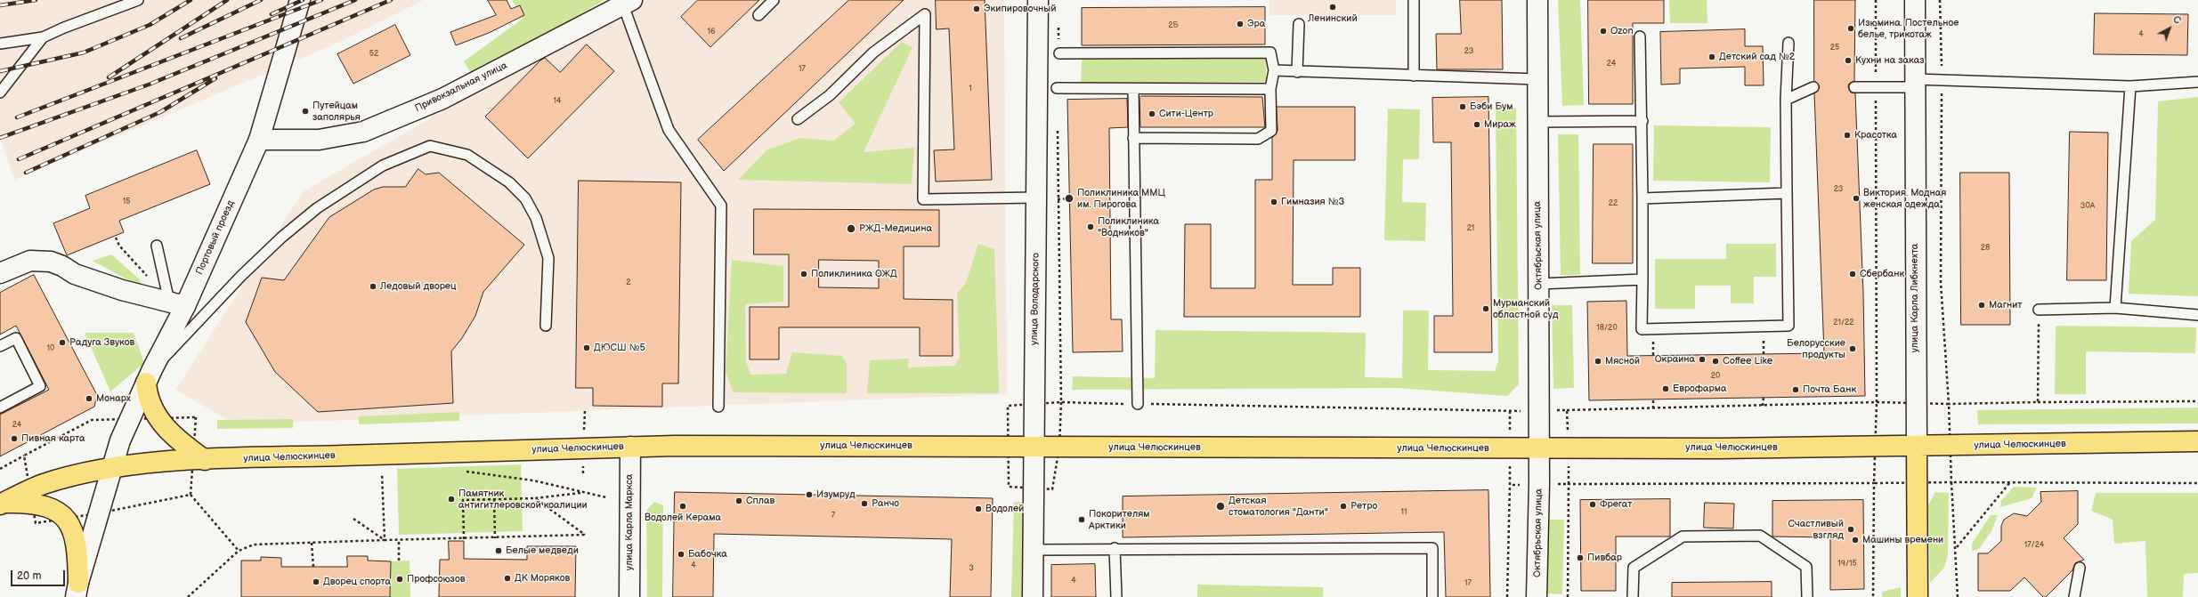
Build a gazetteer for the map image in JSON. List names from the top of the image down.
{
  "streets": {
    "main road": ["улица Карла Либкнехта", "улица Челюскинцев"],
    "street": [
      "Привокзальная улица",
      "Портовый проезд",
      "Октябрьская улица",
      "улица Володарского",
      "улица Карла Маркса"
    ]
  },
  "crossings": [
    ["Привокзальная улица", "Портовый проезд"],
    ["Портовый проезд", "улица Челюскинцев"],
    ["Октябрьская улица", "улица Челюскинцев"],
    ["улица Карла Либкнехта", "улица Челюскинцев"],
    ["улица Володарского", "улица Челюскинцев"],
    ["улица Челюскинцев", "улица Карла Маркса"]
  ],
  "places": [
    "Ленинский",
    "Экипировочный",
    "Эра",
    "Изюмина. Постельное белье, трикотаж",
    "Ozon",
    "Детский сад №2",
    "Кухни на заказ",
    "Бэби Бум",
    "Путейцам заполярья",
    "Сити-Центр",
    "Мираж",
    "Красотка",
    "Поликлиника ММЦ им. Пирогова",
    "Виктория. Модная женская одежда",
    "Гимназия №3",
    "Поликлиника \"Водников\"",
    "РЖД-Медицина",
    "Поликлиника ОЖД",
    "Сбербанк",
    "Ледовый дворец",
    "Магнит",
    "Мурманский областной суд",
    "Радуга Звуков",
    "ДЮСШ №5",
    "Белорусские продукты",
    "Окраина",
    "Мясной",
    "Coffee Like",
    "Еврофарма",
    "Почта Банк",
    "Монарх",
    "Пивная карта",
    "Изумруд",
    "Памятник антигитлеровской коалиции",
    "Сплав",
    "Ранчо",
    "Фрегат",
    "Водолей Керама",
    "Детская стоматология \"Данти\"",
    "Ретро",
    "Водолей",
    "Покорителям Арктики",
    "Счастливый взгляд",
    "Машины времени",
    "Белые медведи",
    "Бабочка",
    "Пивбар",
    "ДК Моряков",
    "Профсоюзов",
    "Дворец спорта"
  ],
  "house_numbers": [
    "2Б",
    "16",
    "4",
    "25",
    "23",
    "52",
    "24",
    "17",
    "1",
    "14",
    "23",
    "15",
    "22",
    "30А",
    "21",
    "28",
    "2",
    "21/22",
    "18/20",
    "10",
    "20",
    "24",
    "11",
    "7",
    "17/24",
    "19/15",
    "4",
    "3",
    "4",
    "17"
  ],
  "scale_bar": "20 m",
  "north": "top right"
}
